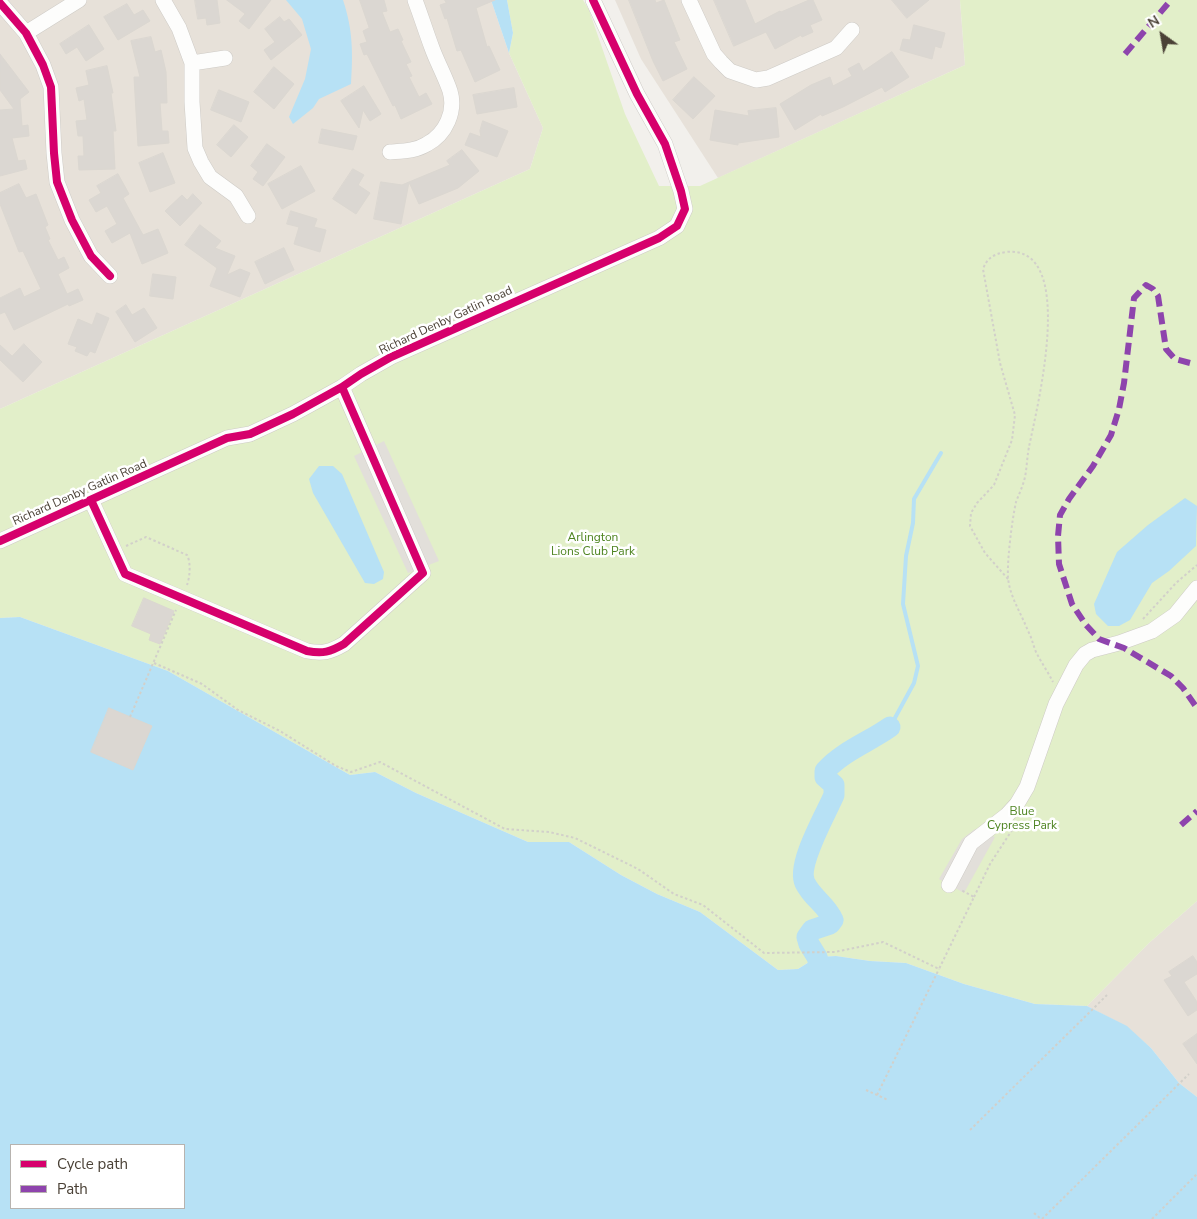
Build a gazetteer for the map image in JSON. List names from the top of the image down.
{
  "streets": {
    "street": ["Richard Denby Gatlin Road"]
  },
  "parks": ["Arlington Lions Club Park", "Blue Cypress Park"],
  "legend": ["Cycle path", "Path"],
  "north": "top left"
}
